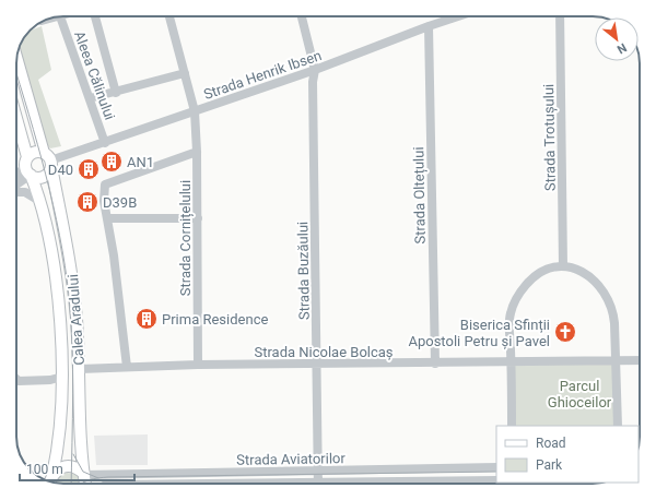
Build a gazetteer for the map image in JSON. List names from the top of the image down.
{
  "streets": {
    "main road": ["Calea Aradului"],
    "street": [
      "Strada Henrik Ibsen",
      "Aleea Călinului",
      "Strada Trotușului",
      "Strada Oltețului",
      "Strada Cornițelului",
      "Strada Buzăului",
      "Strada Nicolae Bolcaș",
      "Strada Aviatorilor"
    ]
  },
  "crossings": [
    ["Strada Henrik Ibsen", "Aleea Călinului"],
    ["Strada Henrik Ibsen", "Strada Oltețului"],
    ["Strada Henrik Ibsen", "Strada Cornițelului"],
    ["Strada Henrik Ibsen", "Strada Buzăului"],
    ["Strada Henrik Ibsen", "Calea Aradului"],
    ["Strada Trotușului", "Strada Nicolae Bolcaș"],
    ["Strada Oltețului", "Strada Nicolae Bolcaș"],
    ["Strada Cornițelului", "Strada Nicolae Bolcaș"],
    ["Strada Buzăului", "Strada Nicolae Bolcaș"],
    ["Strada Buzăului", "Strada Aviatorilor"],
    ["Calea Aradului", "Strada Nicolae Bolcaș"],
    ["Calea Aradului", "Strada Aviatorilor"]
  ],
  "parks": ["Parcul Ghioceilor"],
  "places": {
    "building": [
      "AN1",
      "D40",
      "D39B",
      "Prima Residence"
    ],
    "church": ["Biserica Sfinții Apostoli Petru și Pavel"]
  },
  "legend": ["Road", "Park"],
  "scale_bar": "100 m",
  "north": "bottom right"
}
